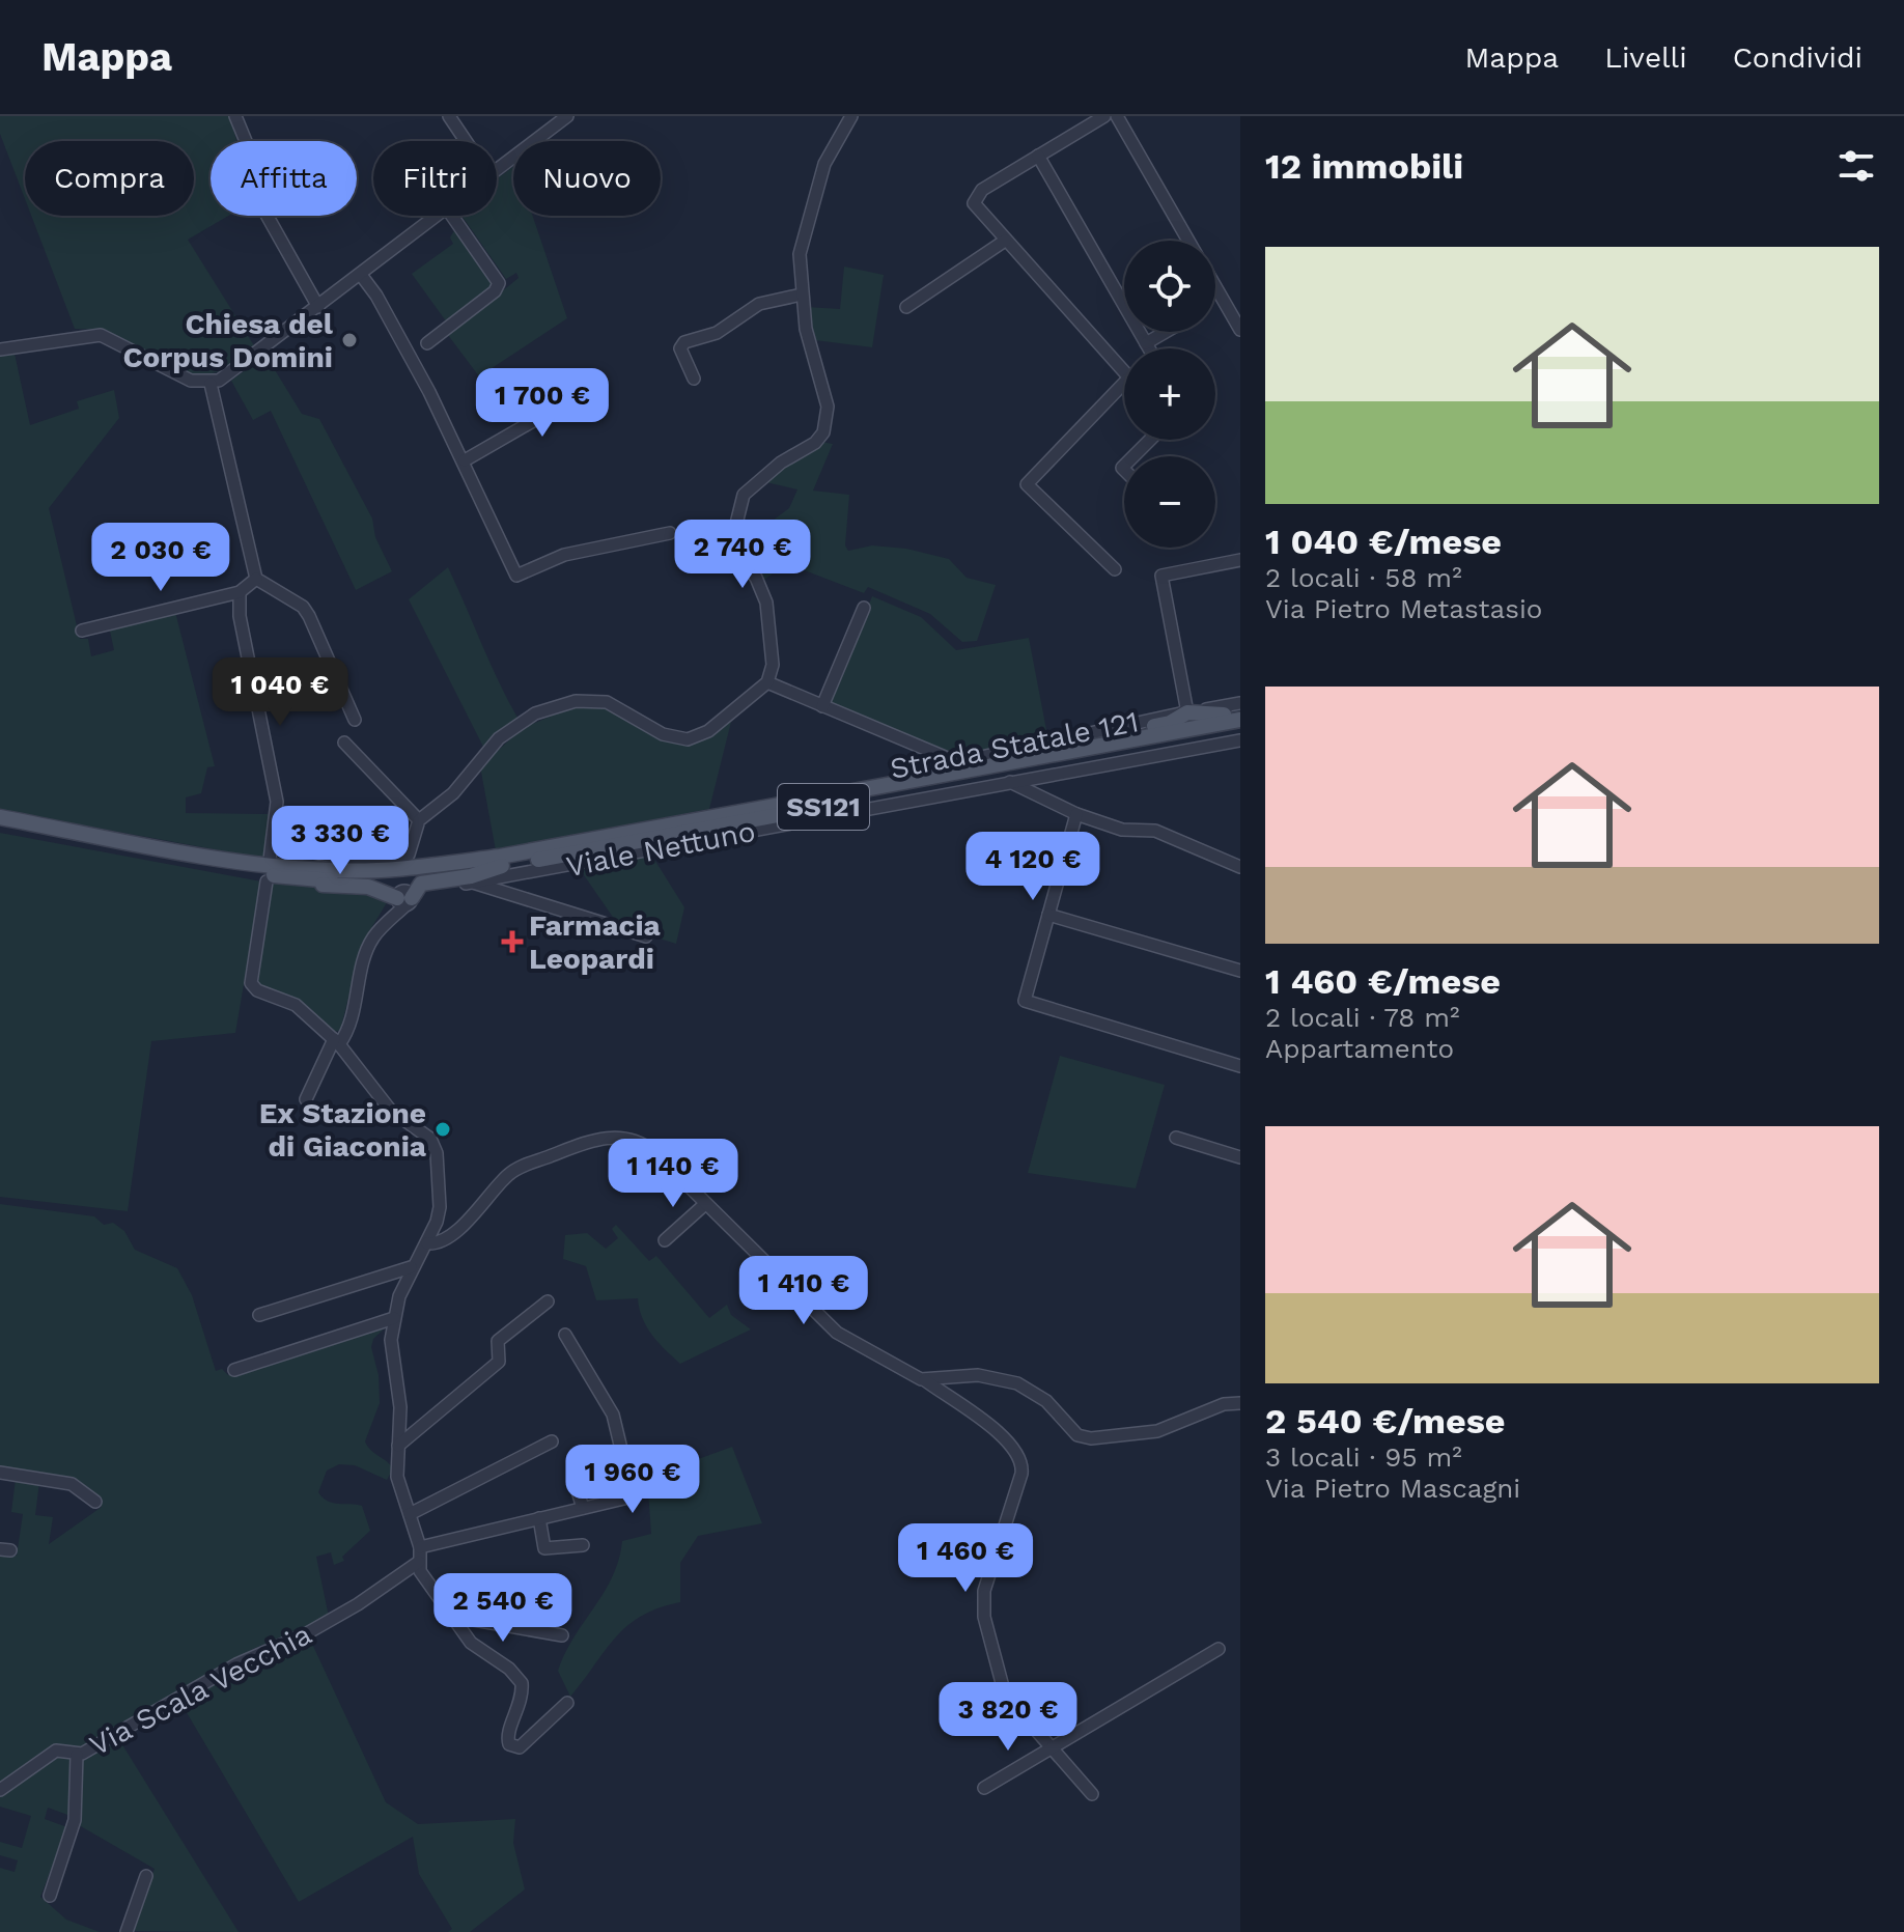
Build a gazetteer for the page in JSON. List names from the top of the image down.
{
  "streets": {
    "main road": ["Strada Statale 121", "SS121"],
    "street": ["Viale Nettuno", "Via Scala Vecchia"]
  },
  "crossings": [
    ["Strada Statale 121", "SS121"],
    ["Strada Statale 121", "Viale Nettuno"],
    ["SS121", "Viale Nettuno"]
  ],
  "places": {
    "other": ["Chiesa del Corpus Domini", "Ex Stazione di Giaconia"],
    "health": ["Farmacia Leopardi"]
  },
  "page": {
    "header": "Mappa",
    "nav": ["Mappa", "Livelli", "Condividi"],
    "heading": "12 immobili",
    "chip": [
      "Compra",
      "Affitta",
      "Filtri",
      "Nuovo"
    ],
    "list": [
      {
        "name": "1 040 €/mese",
        "note": "2 locali · 58 m² · Via Pietro Metastasio"
      },
      {
        "name": "1 460 €/mese",
        "note": "2 locali · 78 m² · Appartamento"
      },
      {
        "name": "2 540 €/mese",
        "note": "3 locali · 95 m² · Via Pietro Mascagni"
      }
    ],
    "map_buttons": ["+", "−"],
    "price": [
      "1 700 €",
      "2 740 €",
      "2 030 €",
      "1 040 €",
      "3 330 €",
      "4 120 €",
      "1 140 €",
      "1 410 €",
      "1 960 €",
      "1 460 €",
      "2 540 €",
      "3 820 €"
    ]
  }
}
